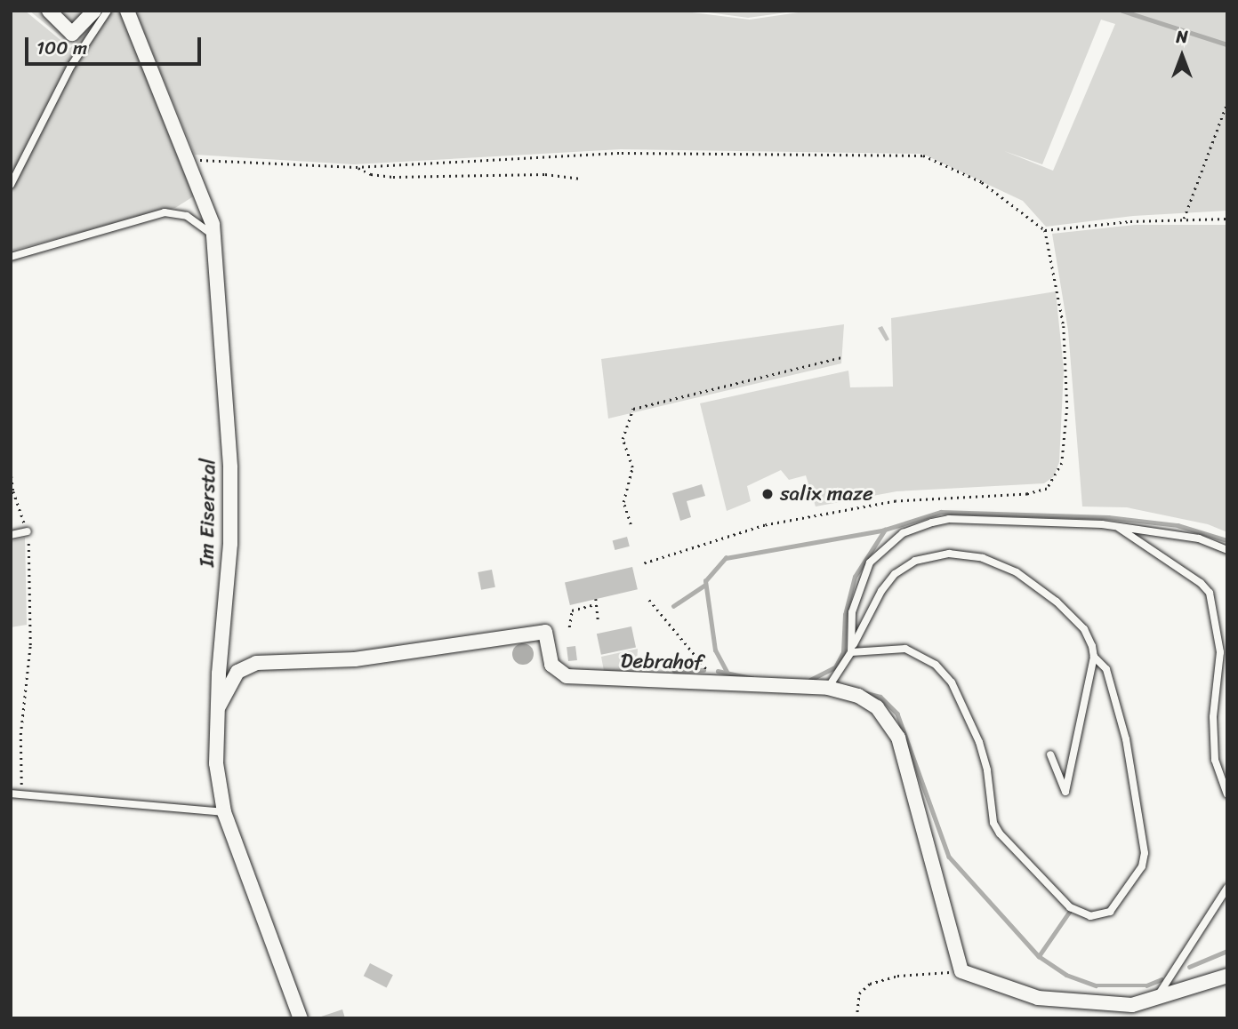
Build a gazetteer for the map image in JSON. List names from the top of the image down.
{
  "streets": {
    "street": ["Im Eiserstal", "Debrahof"]
  },
  "crossings": [
    ["Im Eiserstal", "Debrahof"]
  ],
  "places": ["salix maze"],
  "scale_bar": "100 m",
  "north": "top"
}
